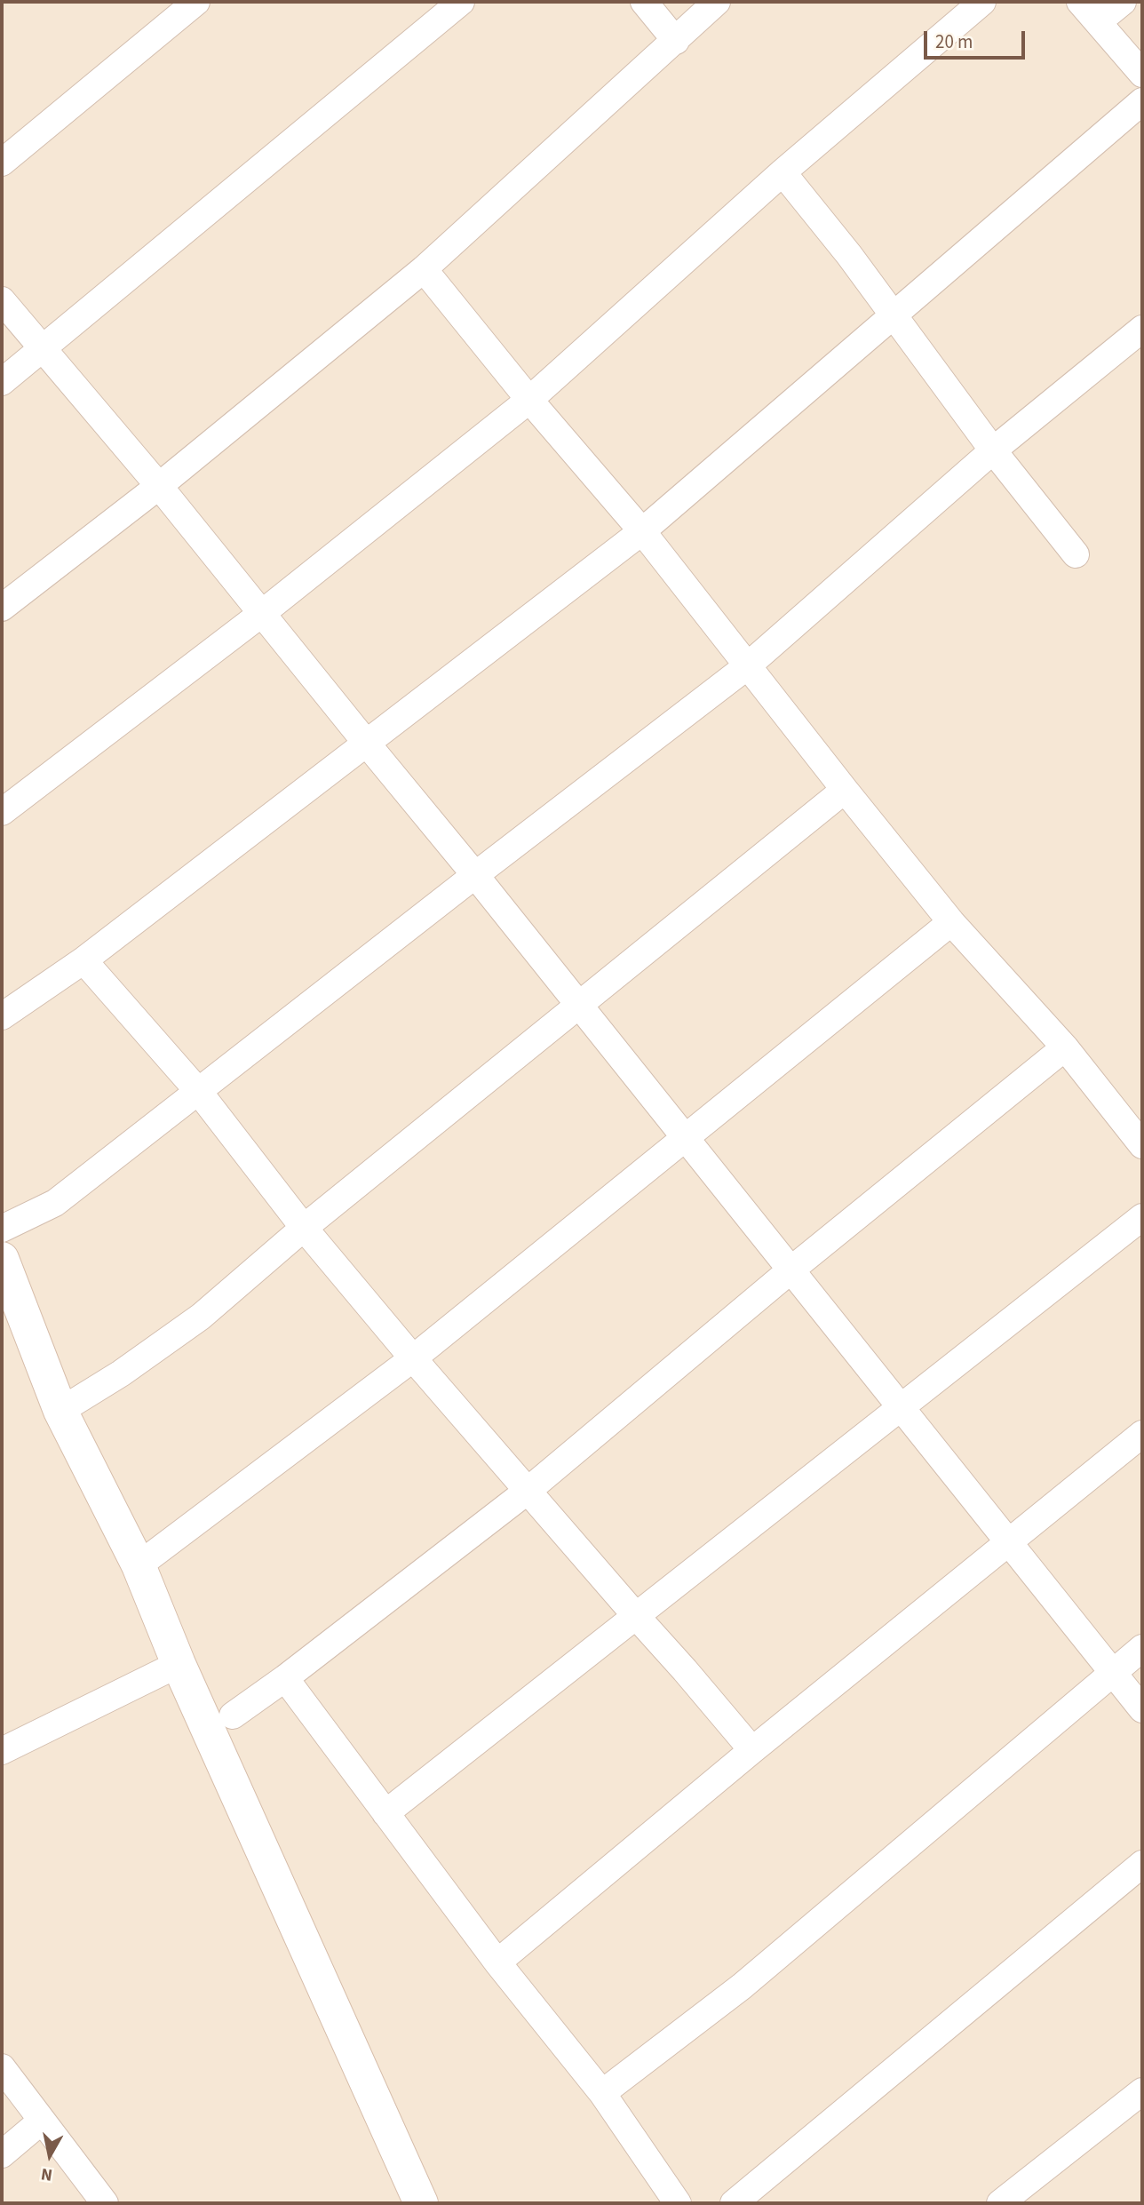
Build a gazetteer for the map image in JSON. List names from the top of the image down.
{
  "scale_bar": "20 m",
  "north": "bottom"
}
